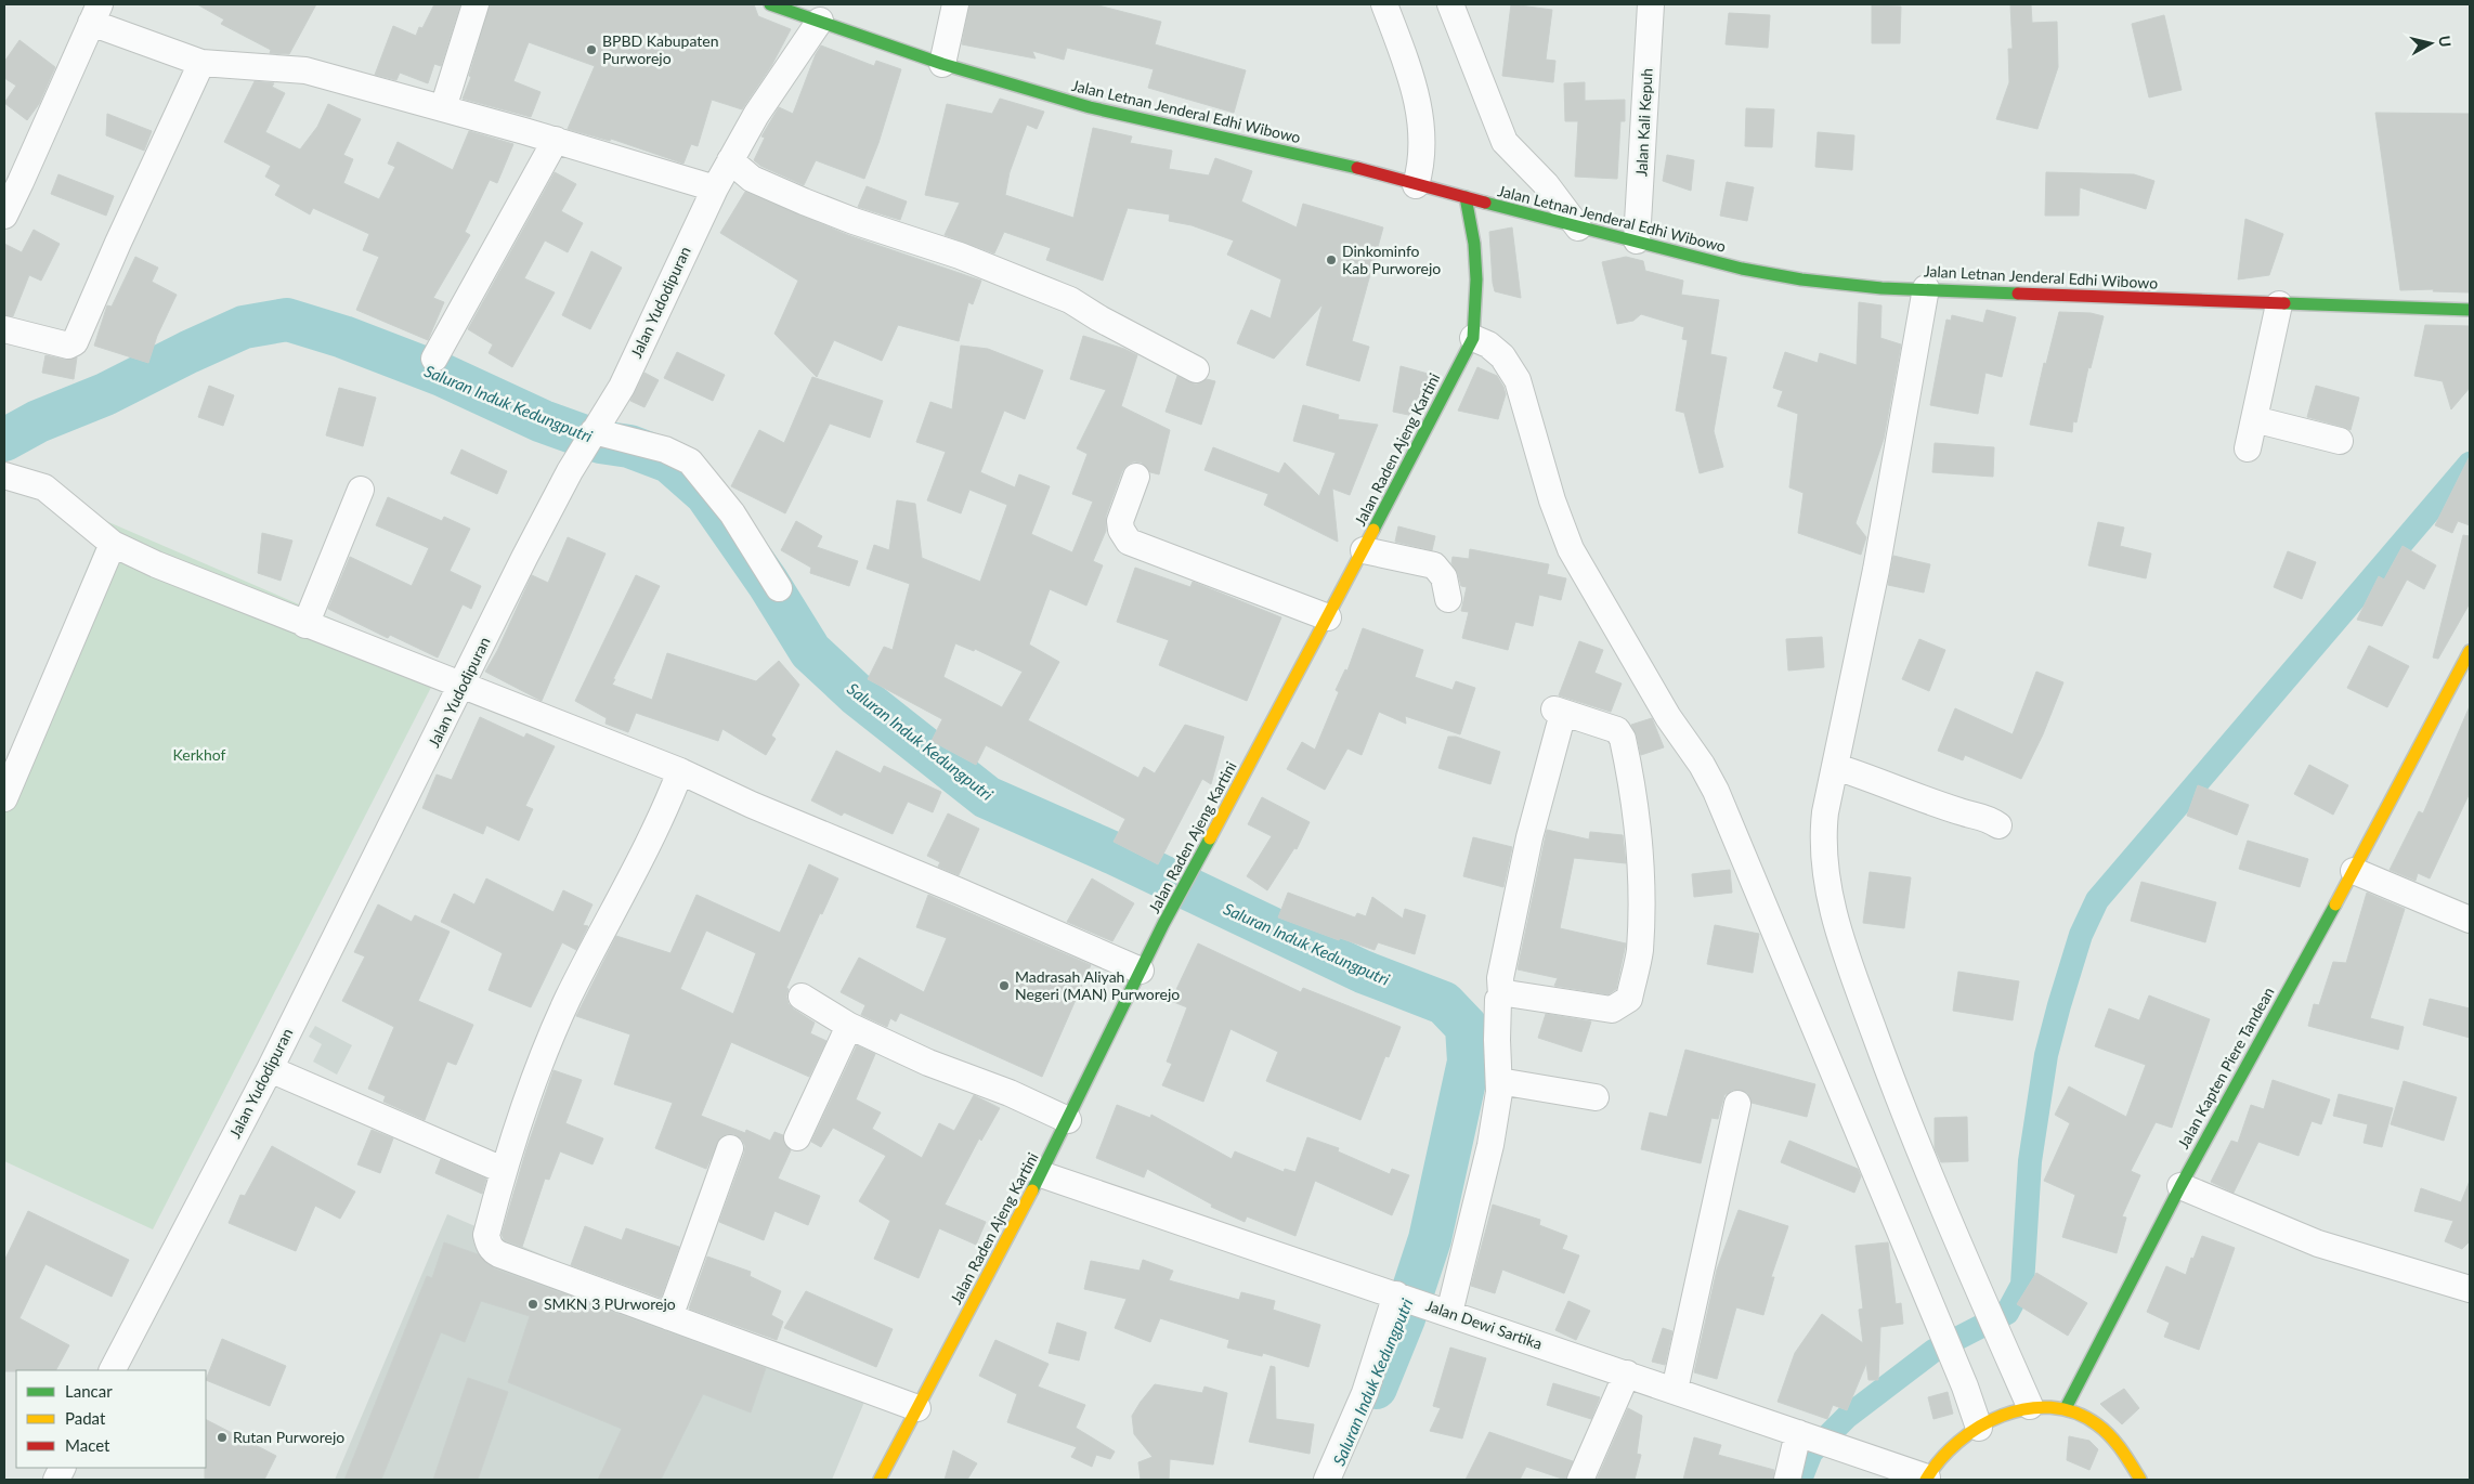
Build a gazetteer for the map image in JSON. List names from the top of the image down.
{
  "streets": {
    "street": [
      "Jalan Letnan Jenderal Edhi Wibowo",
      "Jalan Kali Kepuh",
      "Jalan Yudodipuran",
      "Jalan Raden Ajeng Kartini",
      "Jalan Kapten Piere Tandean",
      "Jalan Dewi Sartika"
    ]
  },
  "crossings": [
    ["Jalan Letnan Jenderal Edhi Wibowo", "Jalan Kali Kepuh"],
    ["Jalan Letnan Jenderal Edhi Wibowo", "Jalan Yudodipuran"],
    ["Jalan Letnan Jenderal Edhi Wibowo", "Jalan Raden Ajeng Kartini"],
    ["Jalan Raden Ajeng Kartini", "Jalan Dewi Sartika"]
  ],
  "water": ["Saluran Induk Kedungputri"],
  "parks": ["Kerkhof"],
  "places": [
    "BPBD Kabupaten Purworejo",
    "Dinkominfo Kab Purworejo",
    "Madrasah Aliyah Negeri (MAN) Purworejo",
    "SMKN 3 PUrworejo",
    "Rutan Purworejo"
  ],
  "legend": ["Lancar", "Padat", "Macet"],
  "north": "right"
}
